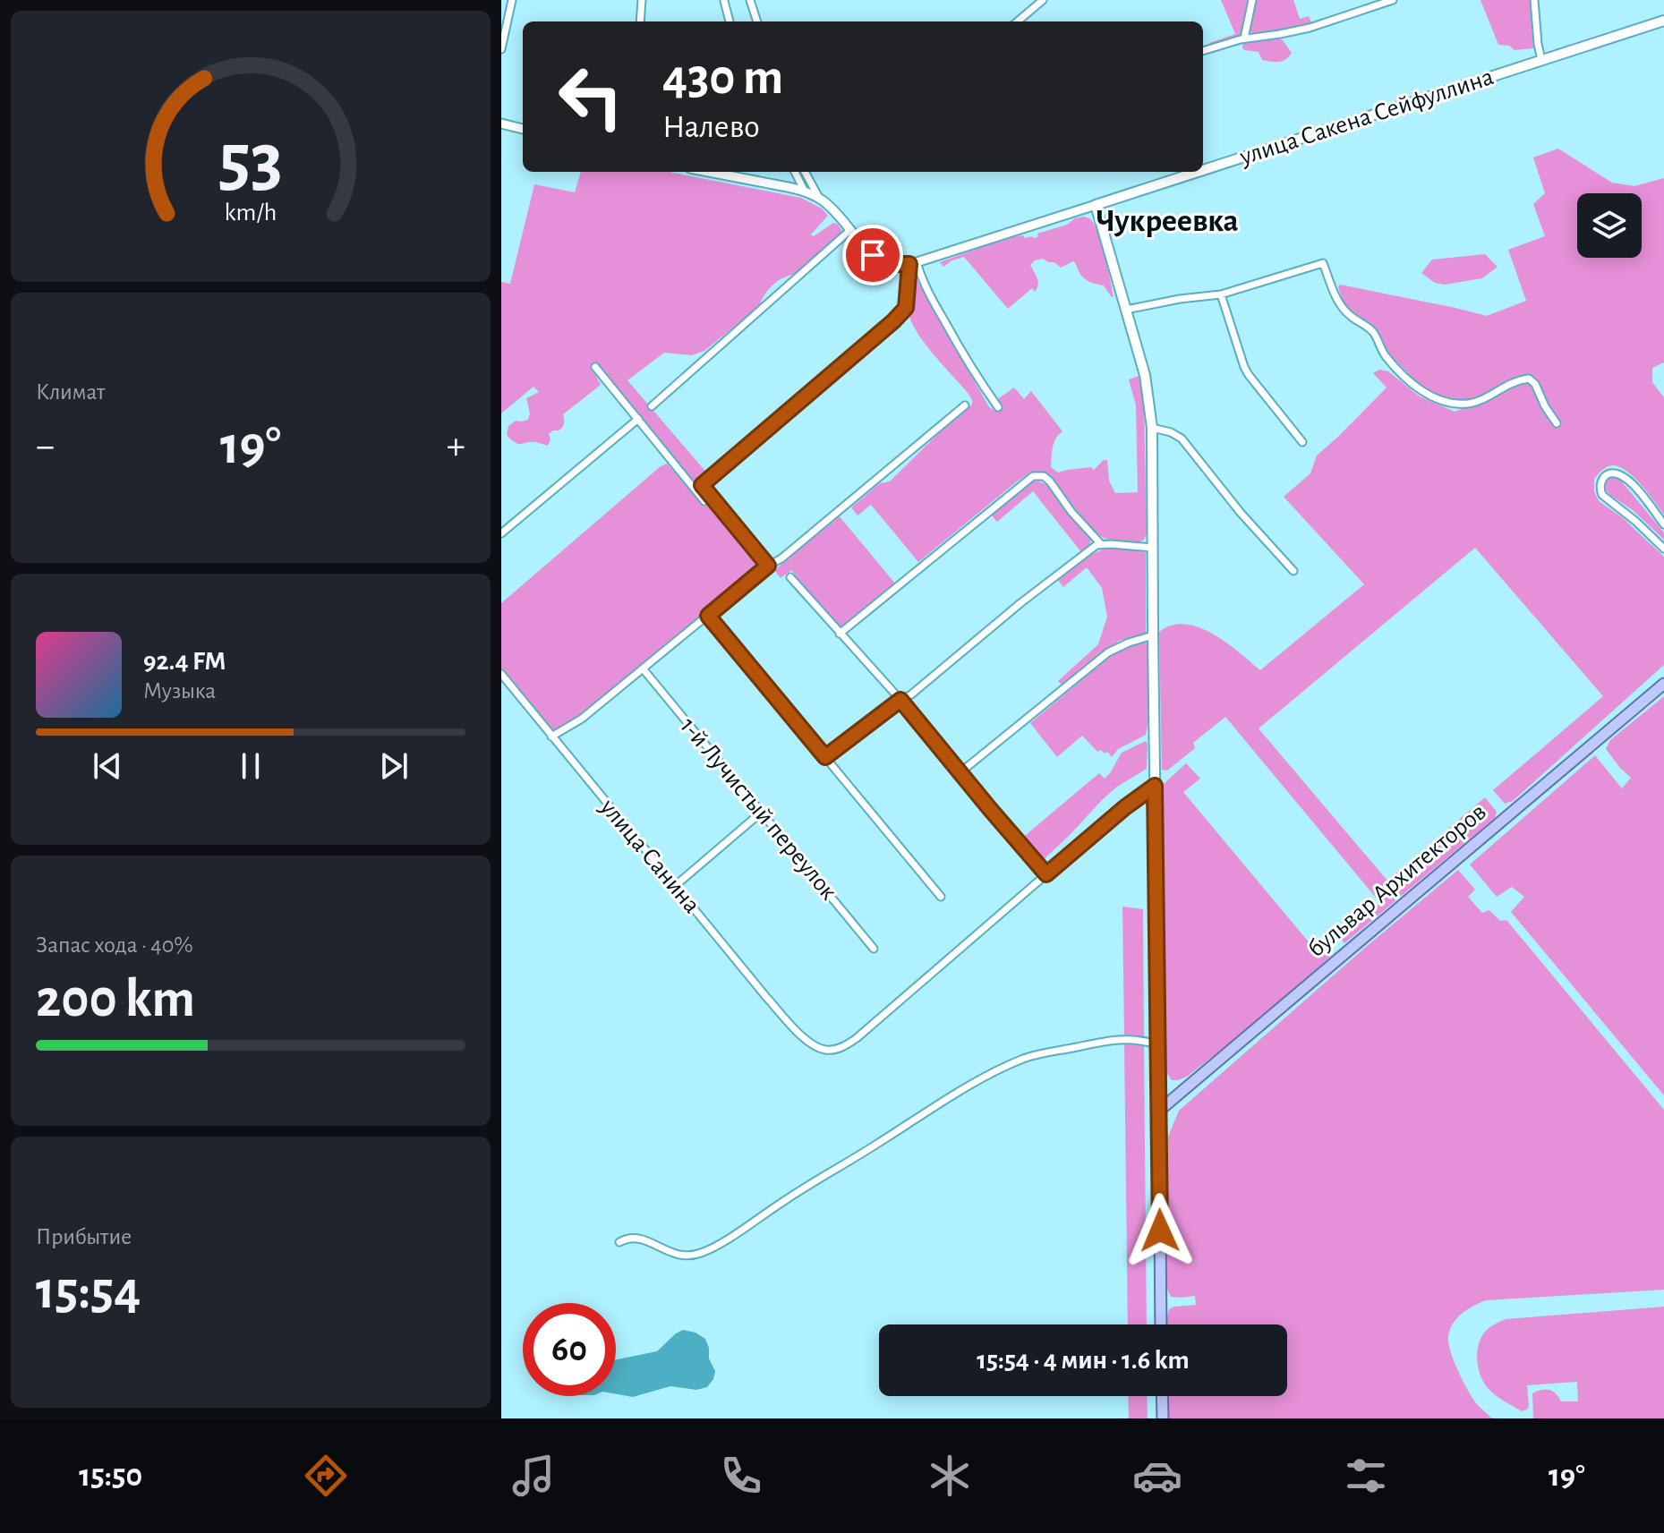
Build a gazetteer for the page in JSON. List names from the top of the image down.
{
  "streets": {
    "main road": ["улица Сакена Сейфуллина", "бульвар Архитекторов"],
    "street": ["1-й Лучистый переулок", "улица Санина"]
  },
  "districts": ["Чукреевка"],
  "page": {
    "turn": ["430 m", "Налево"],
    "tile": [
      "Климат",
      ["Запас хода · 40%", "200 km"],
      ["Прибытие", "15:54"]
    ],
    "heat": ["−", "19°", "+"],
    "song": ["92.4 FM", "Музыка"],
    "limit": "60",
    "trip": "15:54 · 4 мин · 1.6 km",
    "tabs": ["15:50", "19°"],
    "gauge": ["53", "km/h"]
  }
}
